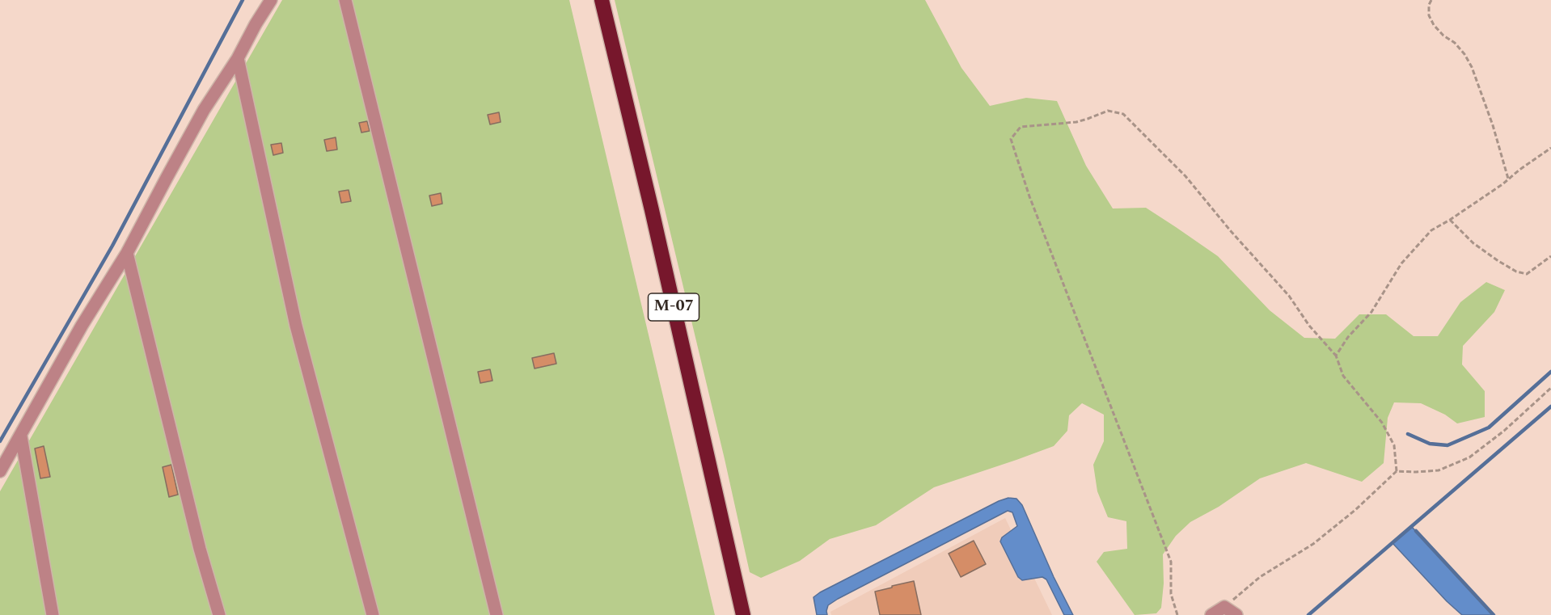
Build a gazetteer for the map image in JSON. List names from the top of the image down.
{
  "streets": {
    "highway": ["М-07"]
  }
}
